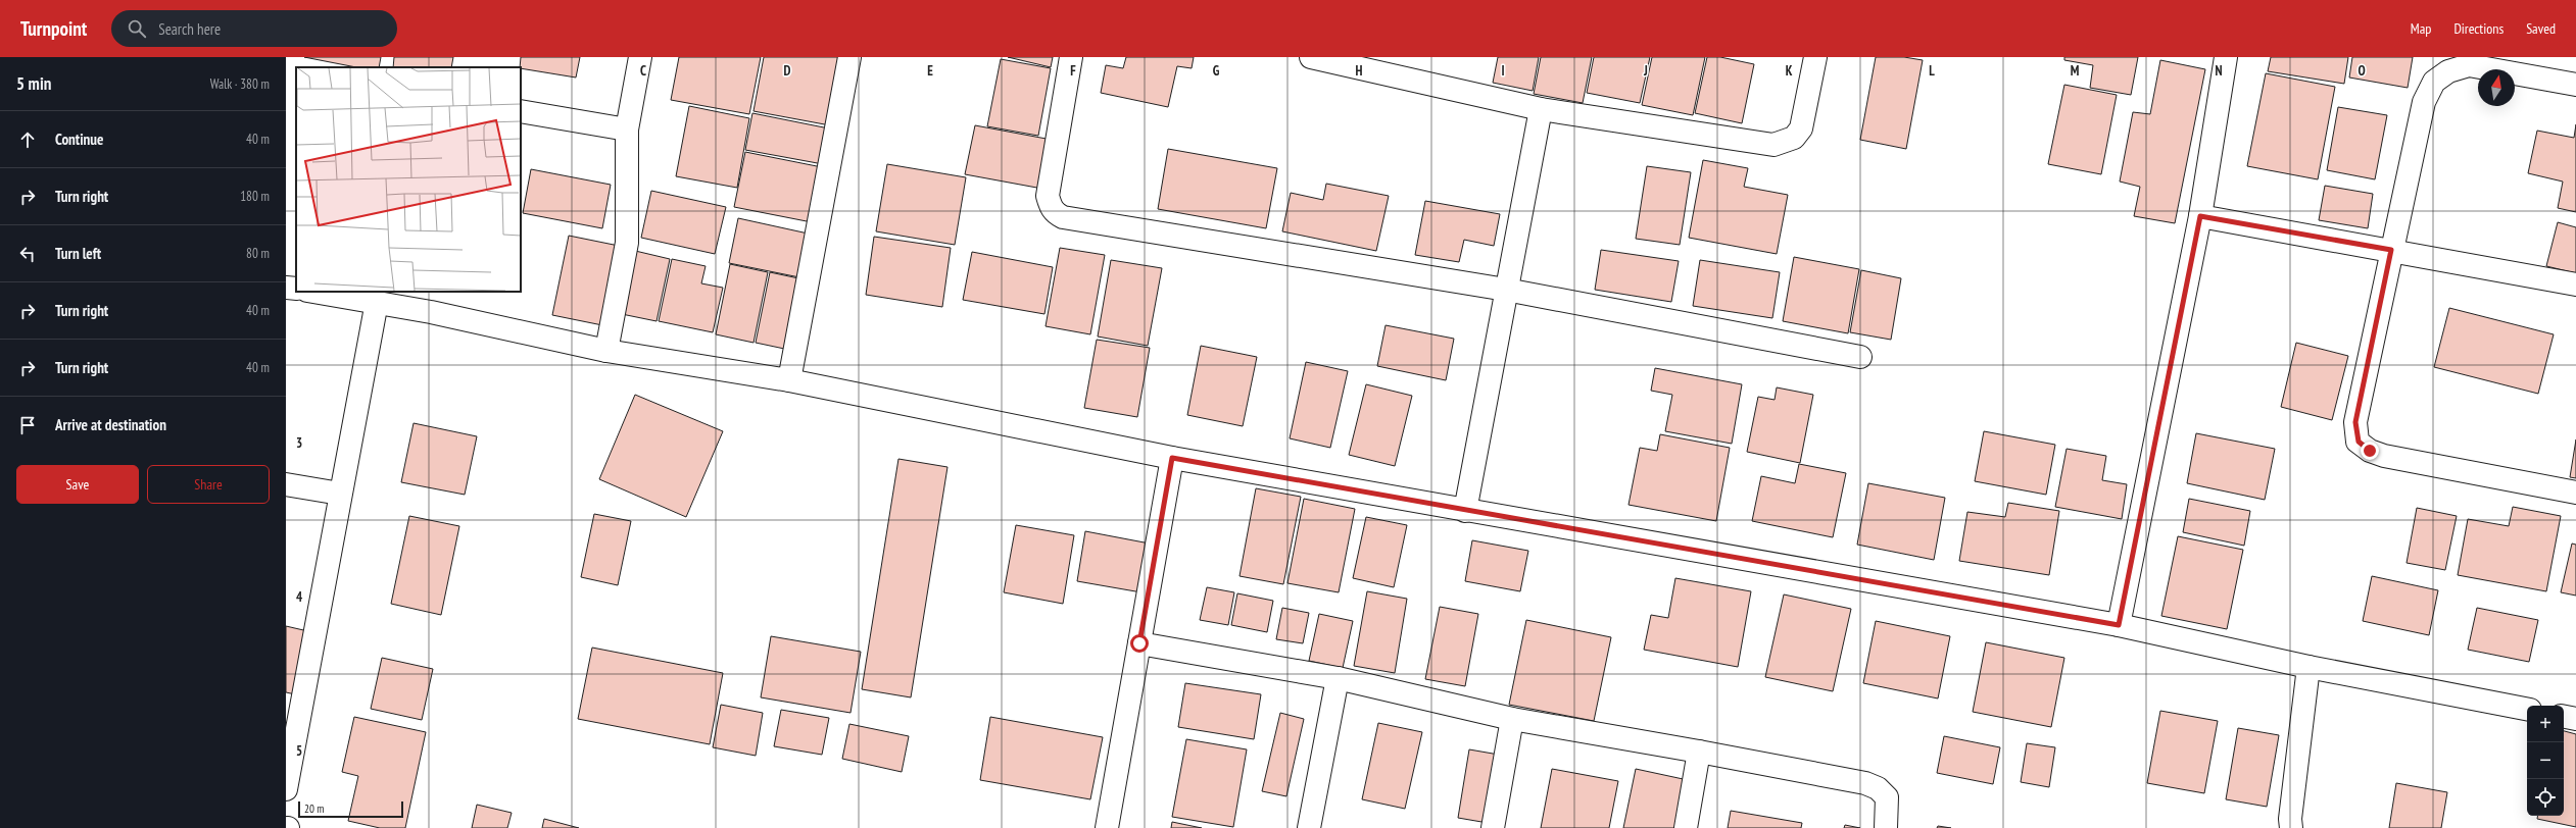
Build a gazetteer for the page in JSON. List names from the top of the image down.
{
  "scale_bar": "20 m",
  "north": "top",
  "page": {
    "header": "Turnpoint",
    "search": "Search here",
    "nav": ["Map", "Directions", "Saved"],
    "heading": ["5 min", "Walk · 380 m"],
    "list": [
      ["Continue", "40 m"],
      ["Turn right", "180 m"],
      ["Turn left", "80 m"],
      ["Turn right", "40 m"],
      ["Turn right", "40 m"],
      "Arrive at destination"
    ],
    "buttons": ["Save", "Share"],
    "map_buttons": ["+", "−"],
    "scale": "20 m"
  },
  "grid": {
    "columns": [
      "C",
      "D",
      "E",
      "F",
      "G",
      "H",
      "I",
      "J",
      "K",
      "L",
      "M",
      "N",
      "O"
    ],
    "rows": ["3", "4", "5"]
  }
}
